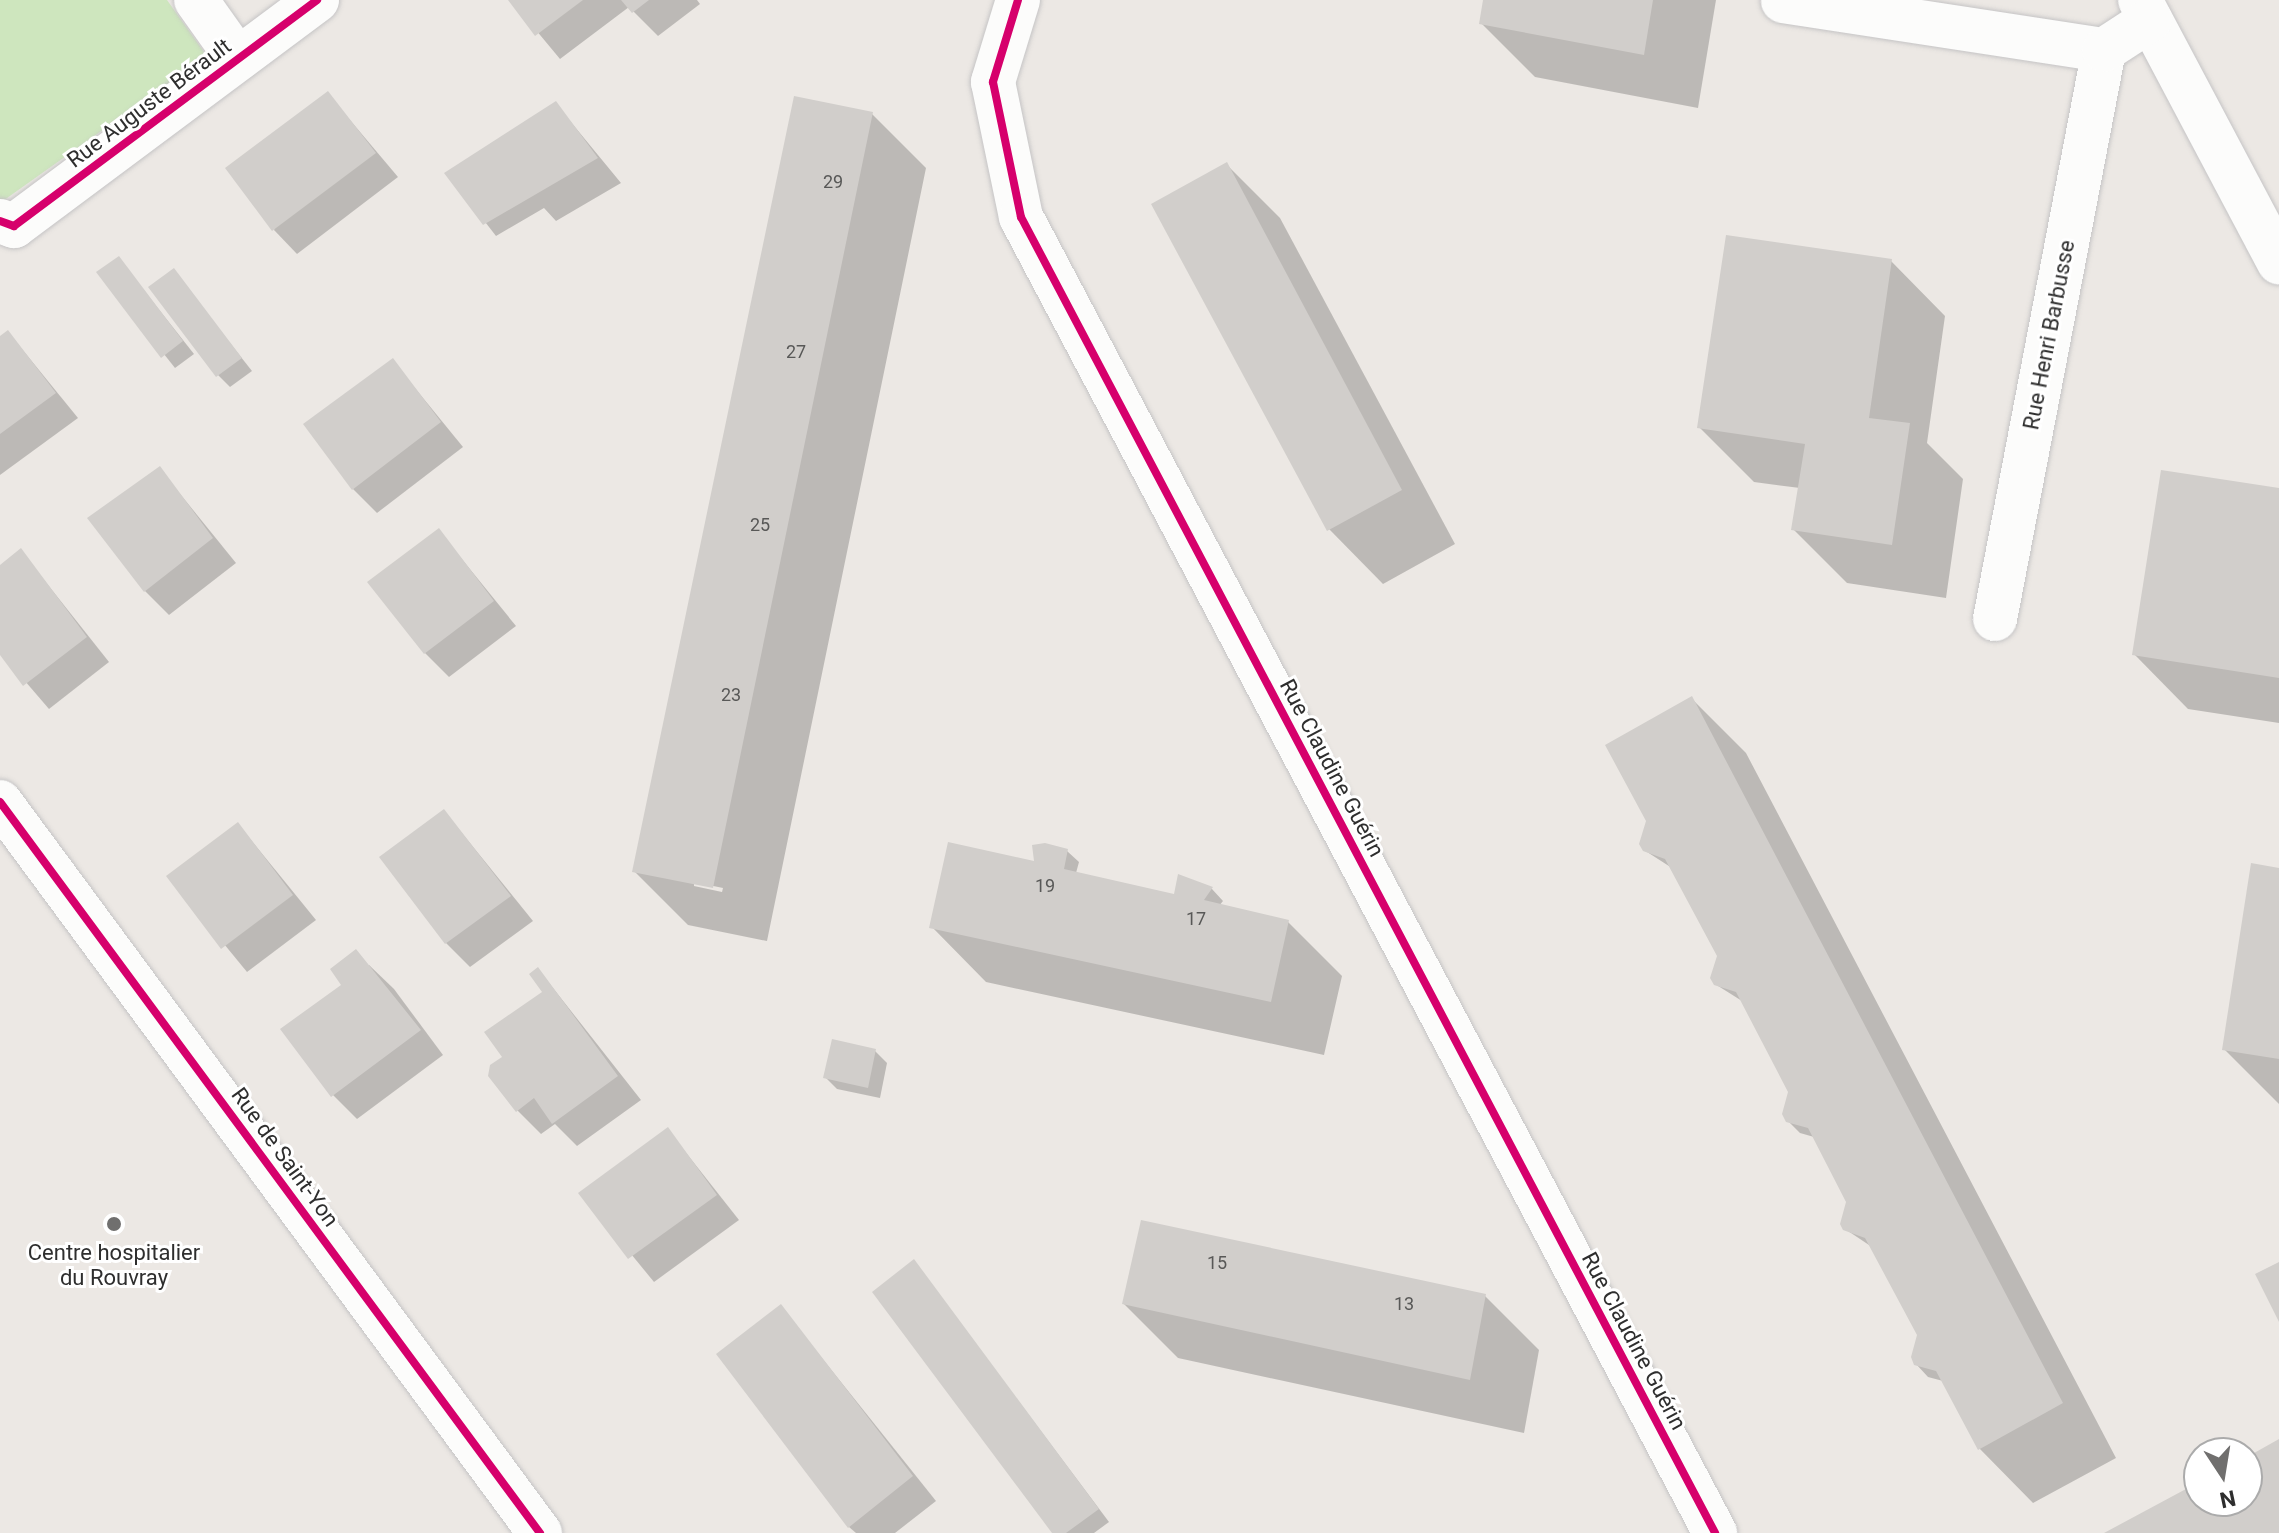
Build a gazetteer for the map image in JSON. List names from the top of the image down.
{
  "streets": {
    "street": [
      "Rue Auguste Bérault",
      "Rue Henri Barbusse",
      "Rue Claudine Guérin",
      "Rue de Saint-Yon"
    ]
  },
  "places": ["Centre hospitalier du Rouvray"],
  "house_numbers": [
    "29",
    "27",
    "25",
    "23",
    "19",
    "17",
    "15",
    "13"
  ],
  "north": "bottom"
}
